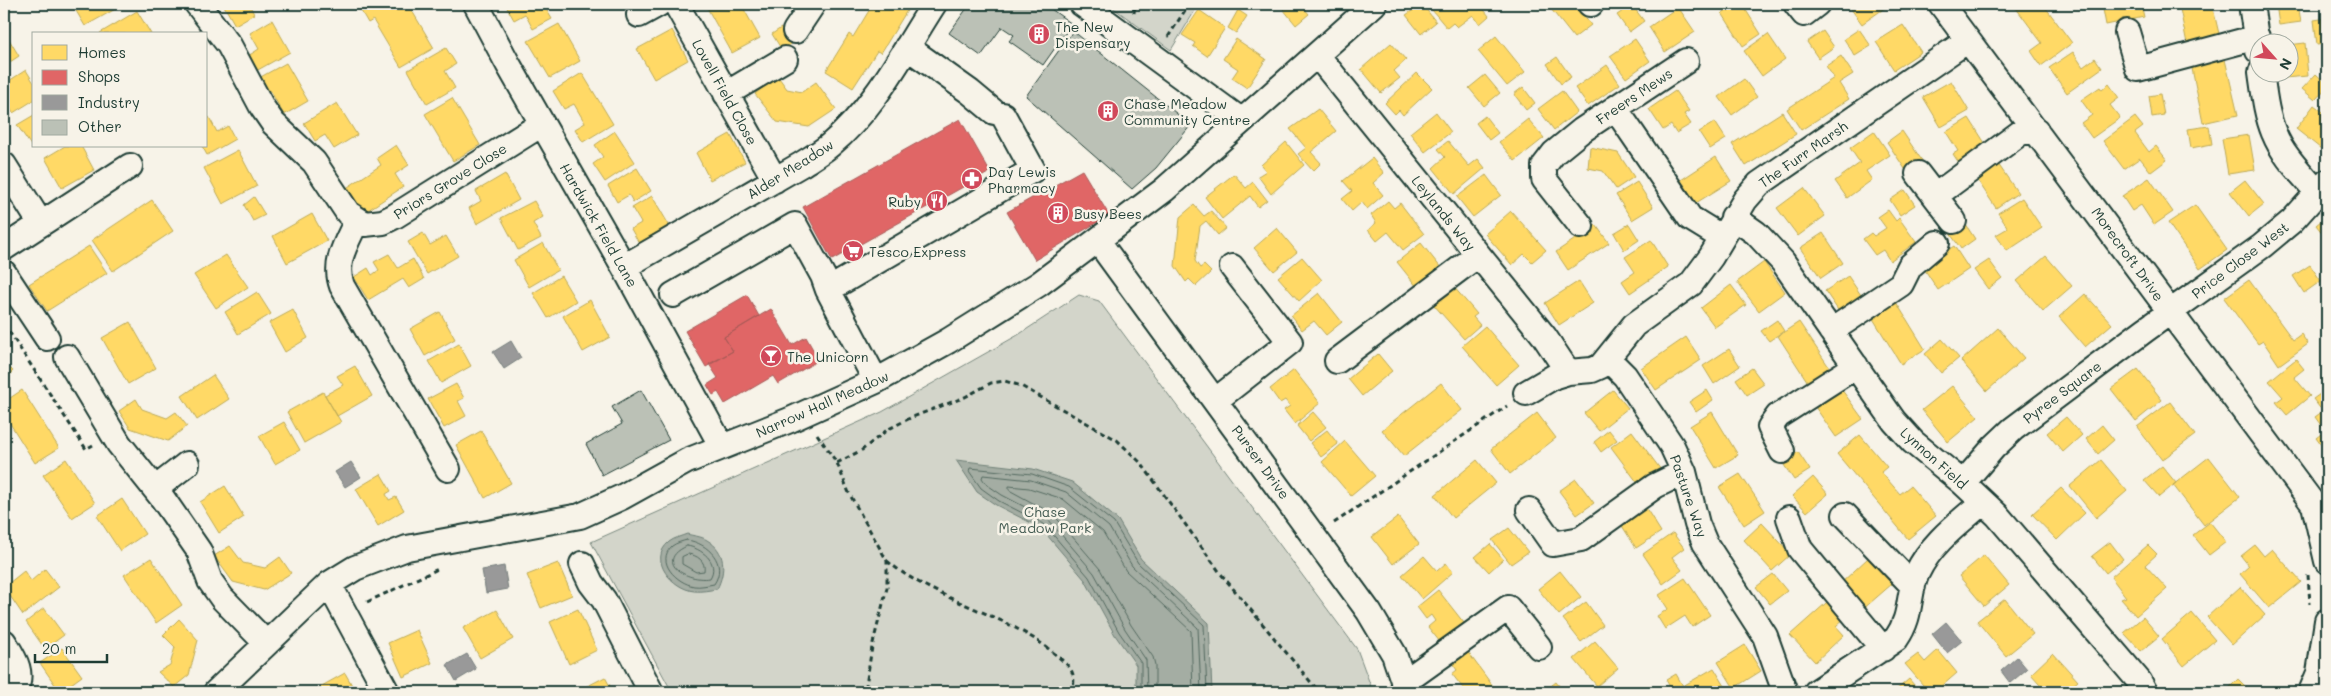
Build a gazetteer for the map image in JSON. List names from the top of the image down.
{
  "streets": {
    "street": [
      "Lovell Field Close",
      "Freers Mews",
      "The Furr Marsh",
      "Alder Meadow",
      "Priors Grove Close",
      "Leylands Way",
      "Hardwick Field Lane",
      "Morecroft Drive",
      "Price Close West",
      "Pyree Square",
      "Narrow Hall Meadow",
      "Lynnon Field",
      "Purser Drive",
      "Pasture Way"
    ]
  },
  "crossings": [
    ["Lovell Field Close", "Alder Meadow"],
    ["Freers Mews", "Lynnon Field"],
    ["The Furr Marsh", "Leylands Way"],
    ["The Furr Marsh", "Morecroft Drive"],
    ["The Furr Marsh", "Lynnon Field"],
    ["The Furr Marsh", "Pasture Way"],
    ["Alder Meadow", "Hardwick Field Lane"],
    ["Priors Grove Close", "Hardwick Field Lane"],
    ["Leylands Way", "Narrow Hall Meadow"],
    ["Hardwick Field Lane", "Narrow Hall Meadow"],
    ["Morecroft Drive", "Price Close West"],
    ["Morecroft Drive", "Pyree Square"],
    ["Price Close West", "Pyree Square"],
    ["Pyree Square", "Lynnon Field"],
    ["Narrow Hall Meadow", "Purser Drive"]
  ],
  "parks": ["Chase Meadow Park"],
  "places": {
    "building": ["The New Dispensary", "Chase Meadow Community Centre", "Busy Bees"],
    "pharmacy": ["Day Lewis Pharmacy"],
    "restaurant": ["Ruby"],
    "supermarket": ["Tesco Express"],
    "bar": ["The Unicorn"]
  },
  "legend": [
    "Homes",
    "Shops",
    "Industry",
    "Other"
  ],
  "scale_bar": "20 m",
  "north": "bottom right"
}
